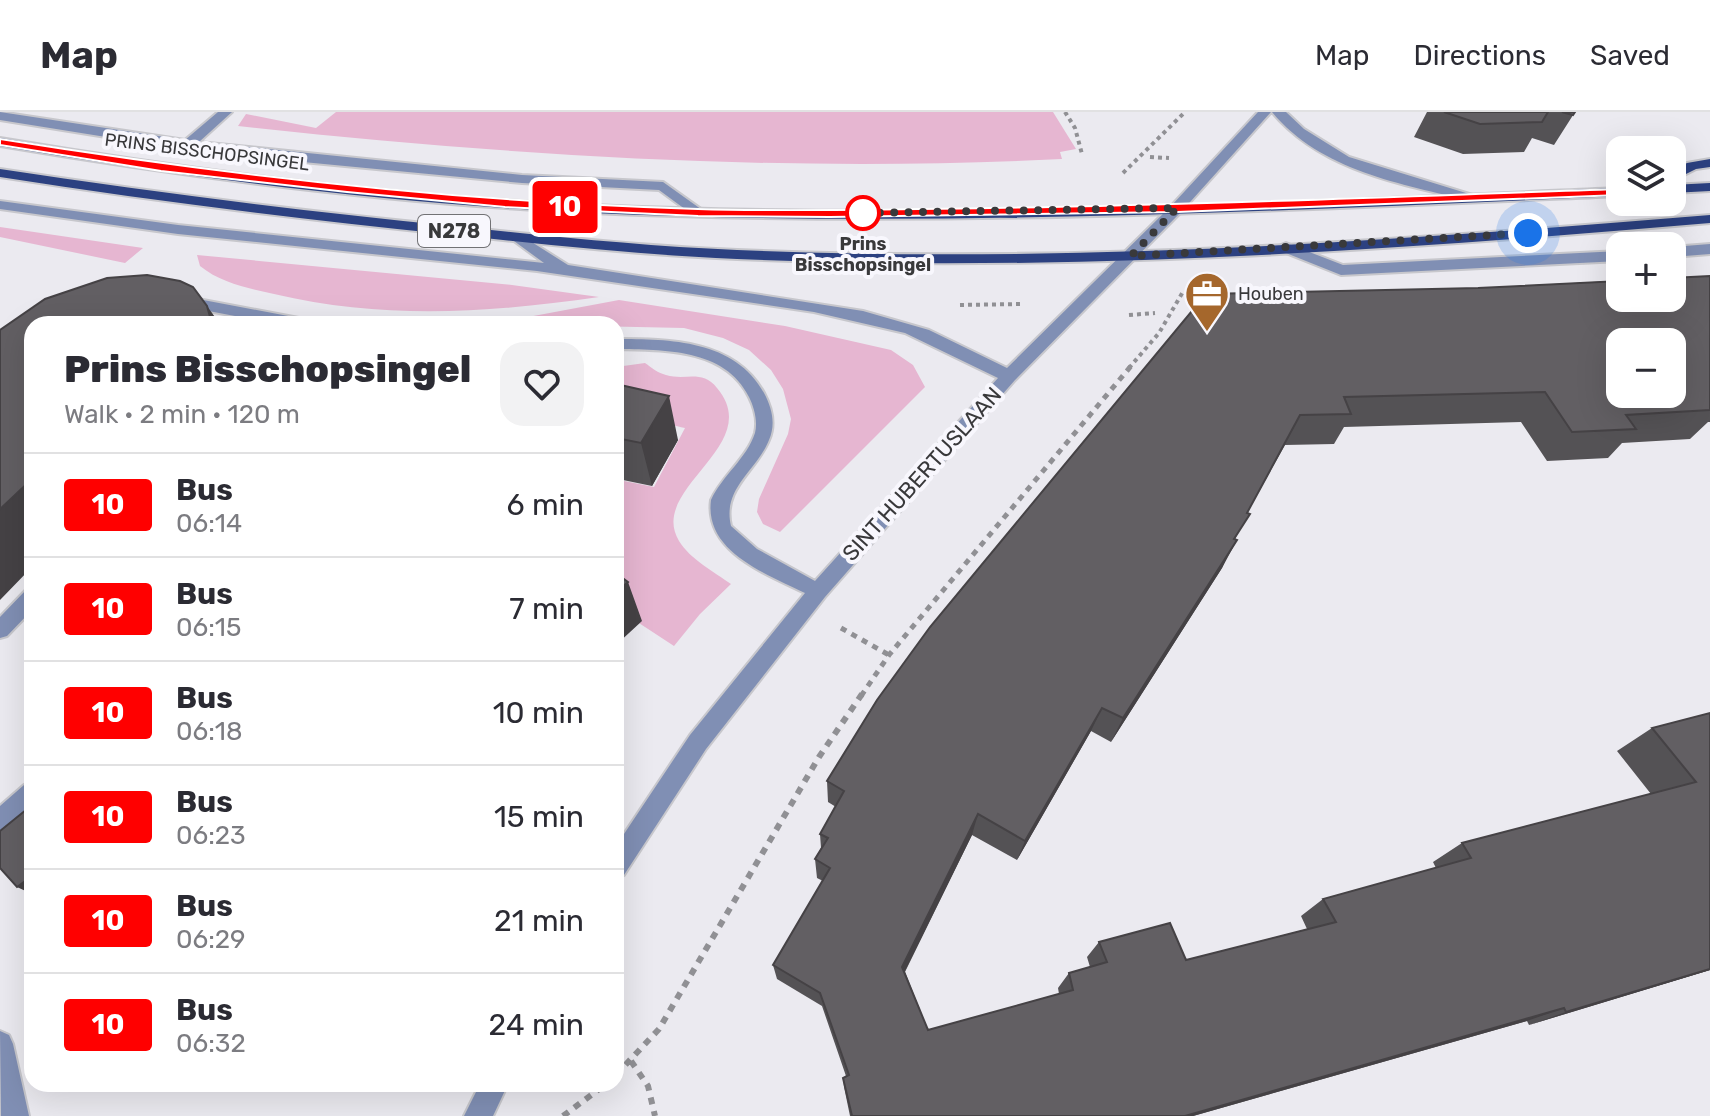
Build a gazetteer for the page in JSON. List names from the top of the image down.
{
  "streets": {
    "main road": ["PRINS BISSCHOPSINGEL", "N278"],
    "street": ["SINT HUBERTUSLAAN"]
  },
  "crossings": [
    ["PRINS BISSCHOPSINGEL", "SINT HUBERTUSLAAN"],
    ["N278", "SINT HUBERTUSLAAN"]
  ],
  "places": {
    "other": ["Prins Bisschopsingel"],
    "office": ["Houben"]
  },
  "lines": ["bus line 10"],
  "page": {
    "header": "Map",
    "nav": ["Map", "Directions", "Saved"],
    "on_map": "10",
    "map_buttons": ["+", "−"],
    "heading": ["Prins Bisschopsingel", "Walk · 2 min · 120 m"],
    "list": [
      {
        "mark": "10",
        "name": "Bus",
        "note": "06:14",
        "value": "6 min"
      },
      {
        "mark": "10",
        "name": "Bus",
        "note": "06:15",
        "value": "7 min"
      },
      {
        "mark": "10",
        "name": "Bus",
        "note": "06:18",
        "value": "10 min"
      },
      {
        "mark": "10",
        "name": "Bus",
        "note": "06:23",
        "value": "15 min"
      },
      {
        "mark": "10",
        "name": "Bus",
        "note": "06:29",
        "value": "21 min"
      },
      {
        "mark": "10",
        "name": "Bus",
        "note": "06:32",
        "value": "24 min"
      }
    ]
  }
}
